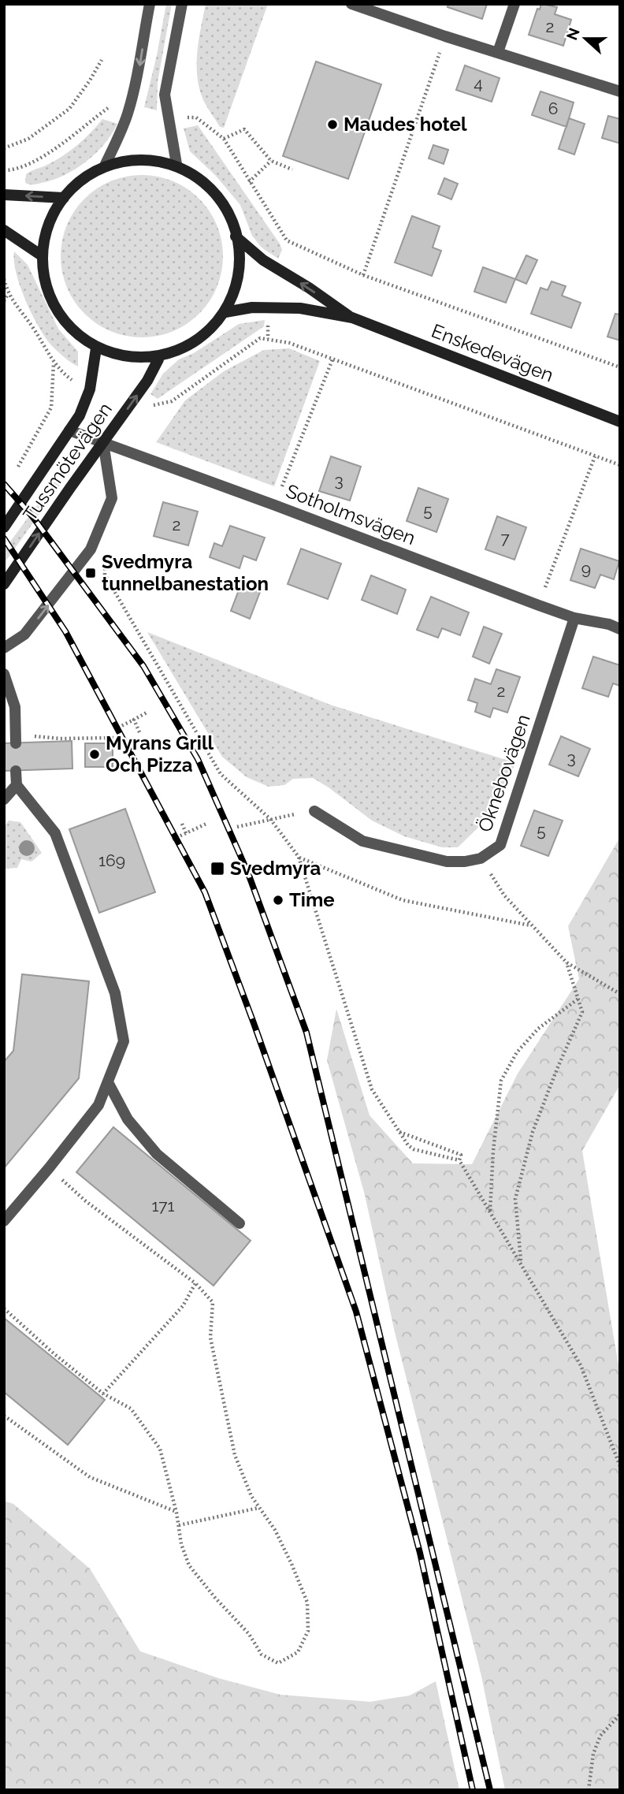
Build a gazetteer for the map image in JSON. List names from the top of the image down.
{
  "streets": {
    "street": [
      "Enskedevägen",
      "Tussmötevägen",
      "Sotholmsvägen",
      "Öknebovägen"
    ]
  },
  "crossings": [
    ["Tussmötevägen", "Sotholmsvägen"],
    ["Sotholmsvägen", "Öknebovägen"]
  ],
  "places": {
    "other": ["Maudes hotel", "Myrans Grill Och Pizza", "Time"],
    "transit": ["Svedmyra tunnelbanestation", "Svedmyra"]
  },
  "house_numbers": [
    "2",
    "4",
    "6",
    "3",
    "5",
    "2",
    "7",
    "9",
    "2",
    "3",
    "5",
    "169",
    "171"
  ],
  "north": "left"
}
